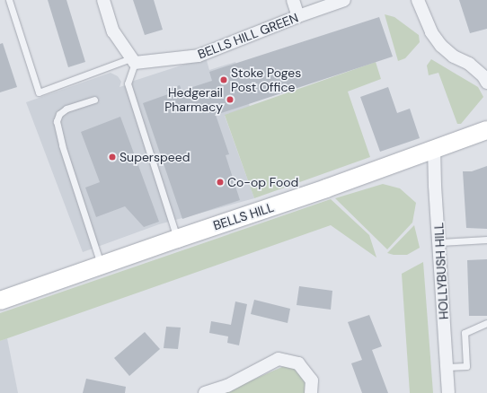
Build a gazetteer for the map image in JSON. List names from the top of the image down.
{
  "streets": {
    "main road": ["BELLS HILL"],
    "street": ["BELLS HILL GREEN", "HOLLYBUSH HILL"]
  },
  "crossings": [
    ["BELLS HILL", "HOLLYBUSH HILL"]
  ],
  "places": [
    "Stoke Poges Post Office",
    "Hedgerail Pharmacy",
    "Superspeed",
    "Co-op Food"
  ]
}
